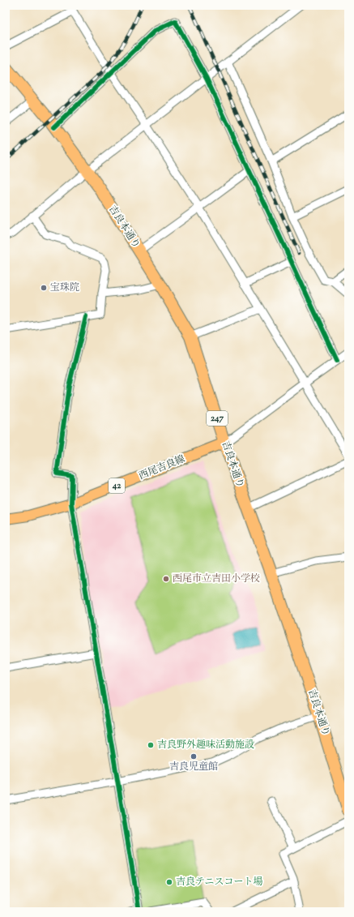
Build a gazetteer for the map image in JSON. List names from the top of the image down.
{
  "streets": {
    "highway": ["吉良本通り", "247"],
    "main road": ["西尾吉良線", "42"]
  },
  "crossings": [
    ["吉良本通り", "西尾吉良線"]
  ],
  "places": [
    "宝珠院",
    "西尾市立吉田小学校",
    "吉良野外趣味活動施設",
    "吉良児童館",
    "吉良テニスコート場"
  ]
}
